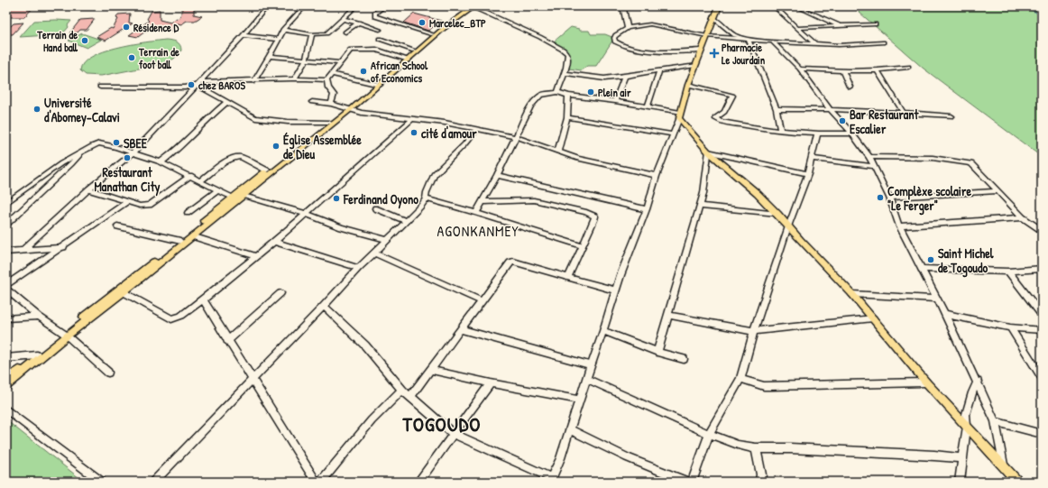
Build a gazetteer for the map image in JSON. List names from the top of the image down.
{
  "districts": ["AGONKANMEY", "TOGOUDO"],
  "places": {
    "other": [
      "Marcelec_BTP",
      "Résidence D",
      "Terrain de Hand ball",
      "Terrain de foot ball",
      "African School of Economics",
      "chez BAROS",
      "Plein air",
      "Université d'Abomey-Calavi",
      "Bar Restaurant Escalier",
      "cité d'amour",
      "SBEE",
      "Église Assemblée de Dieu",
      "Restaurant Manathan City",
      "Complèxe scolaire \"Le Ferger\"",
      "Ferdinand Oyono",
      "Saint Michel de Togoudo"
    ],
    "health": ["Pharmacie Le Jourdain"]
  }
}
